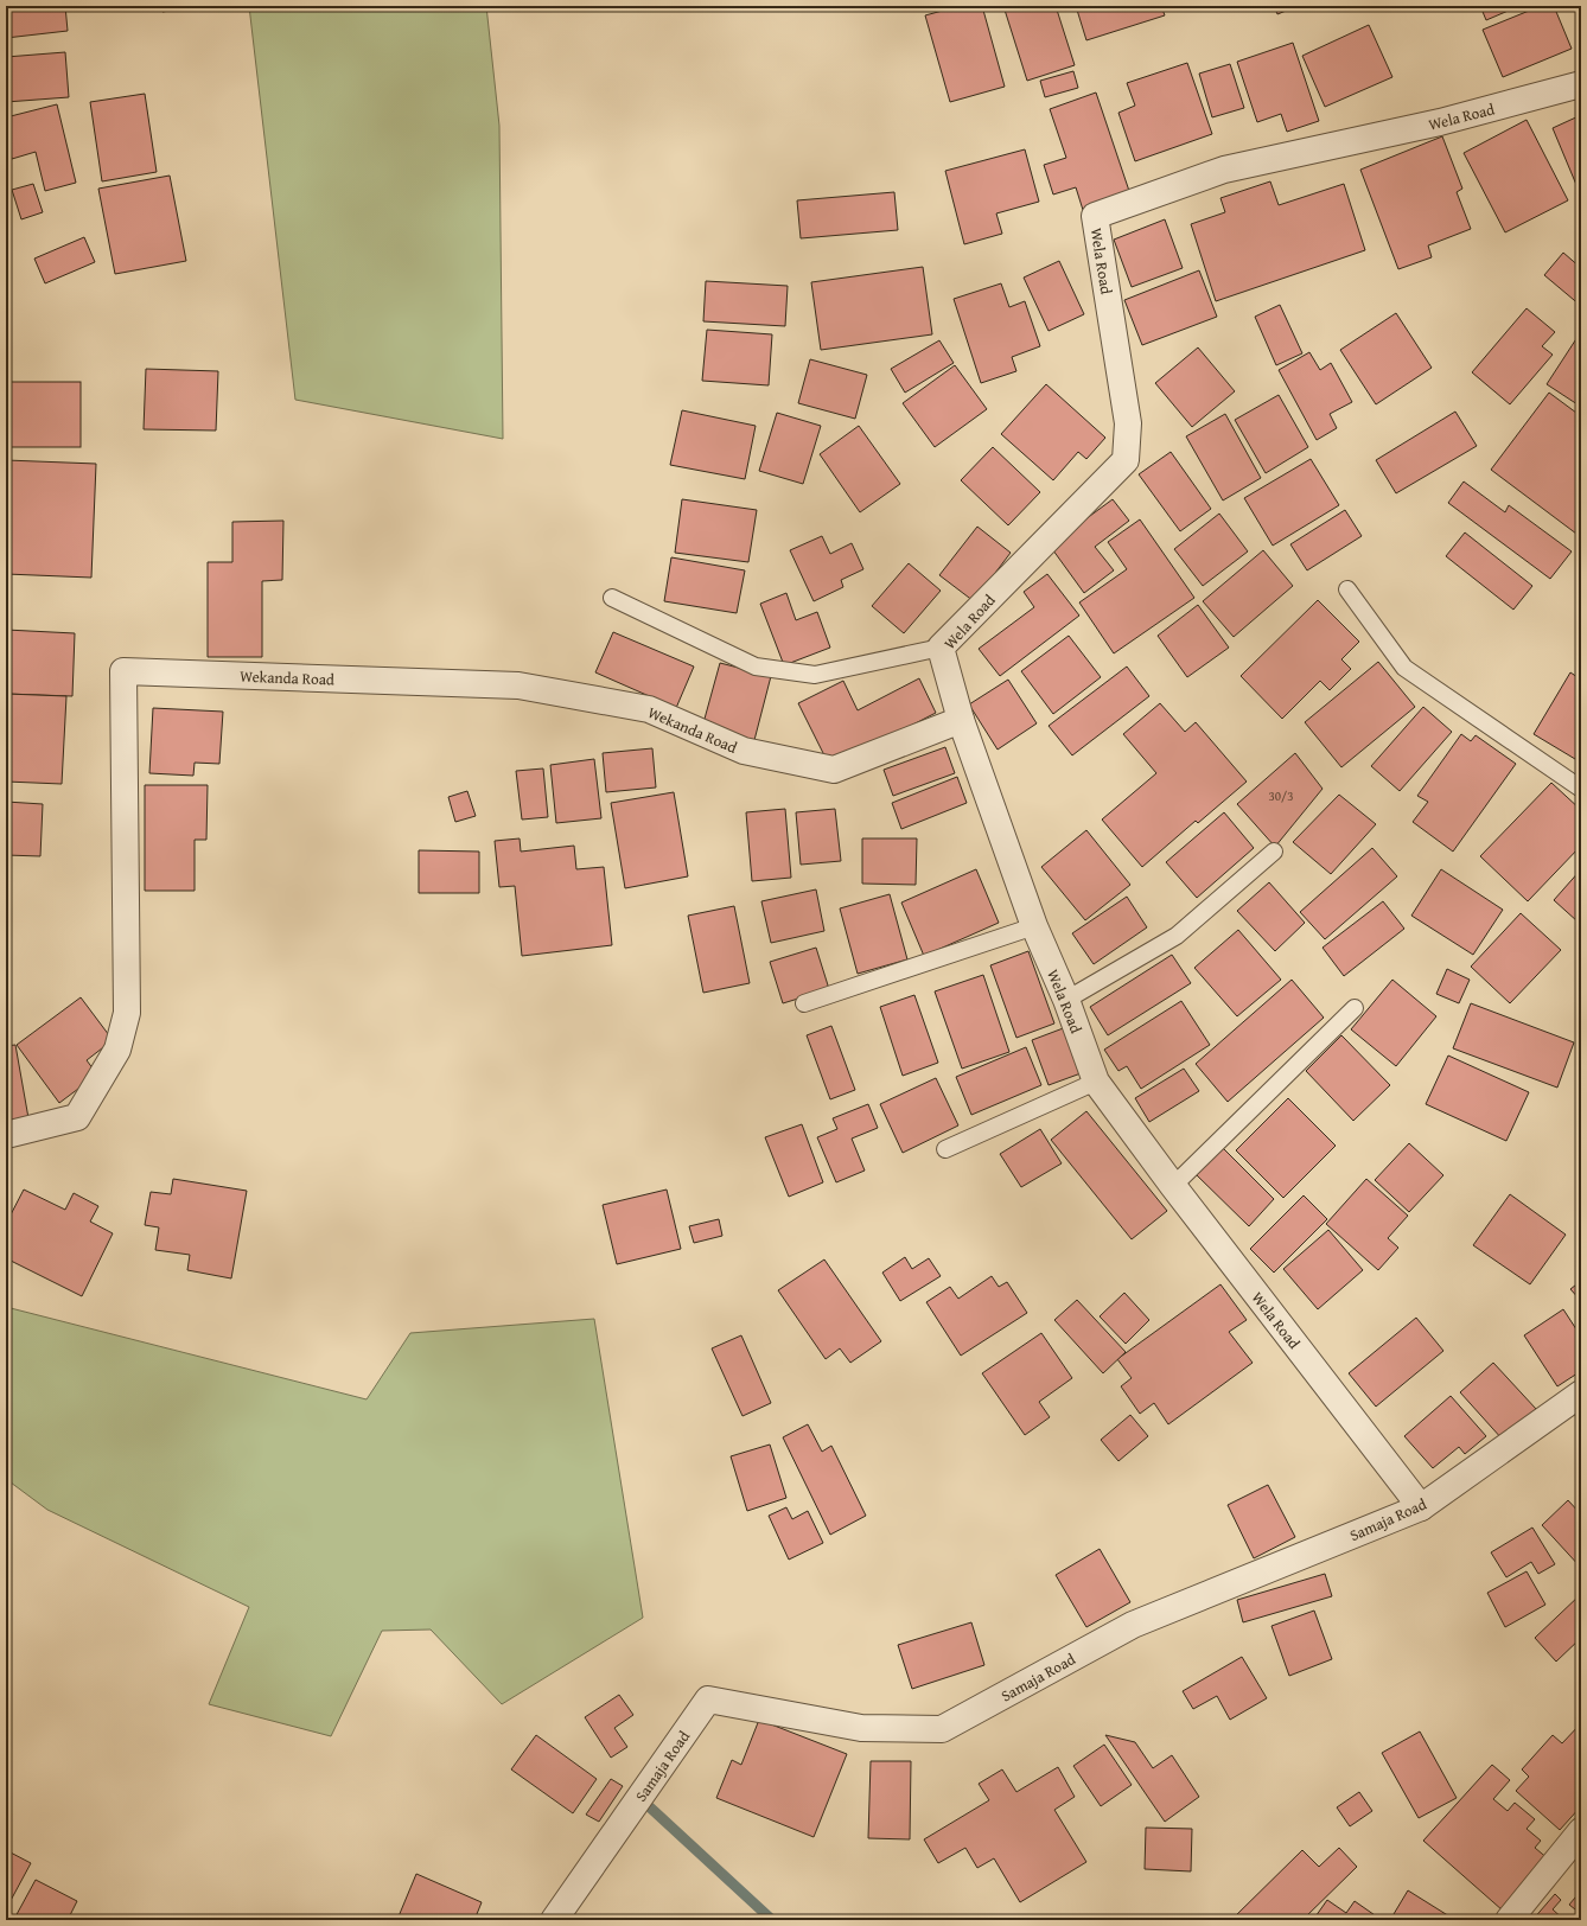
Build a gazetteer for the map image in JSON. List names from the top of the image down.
{
  "streets": {
    "street": ["Wela Road", "Wekanda Road", "Samaja Road"]
  },
  "crossings": [
    ["Wela Road", "Wekanda Road"],
    ["Wela Road", "Samaja Road"]
  ],
  "house_numbers": ["30/3"]
}
